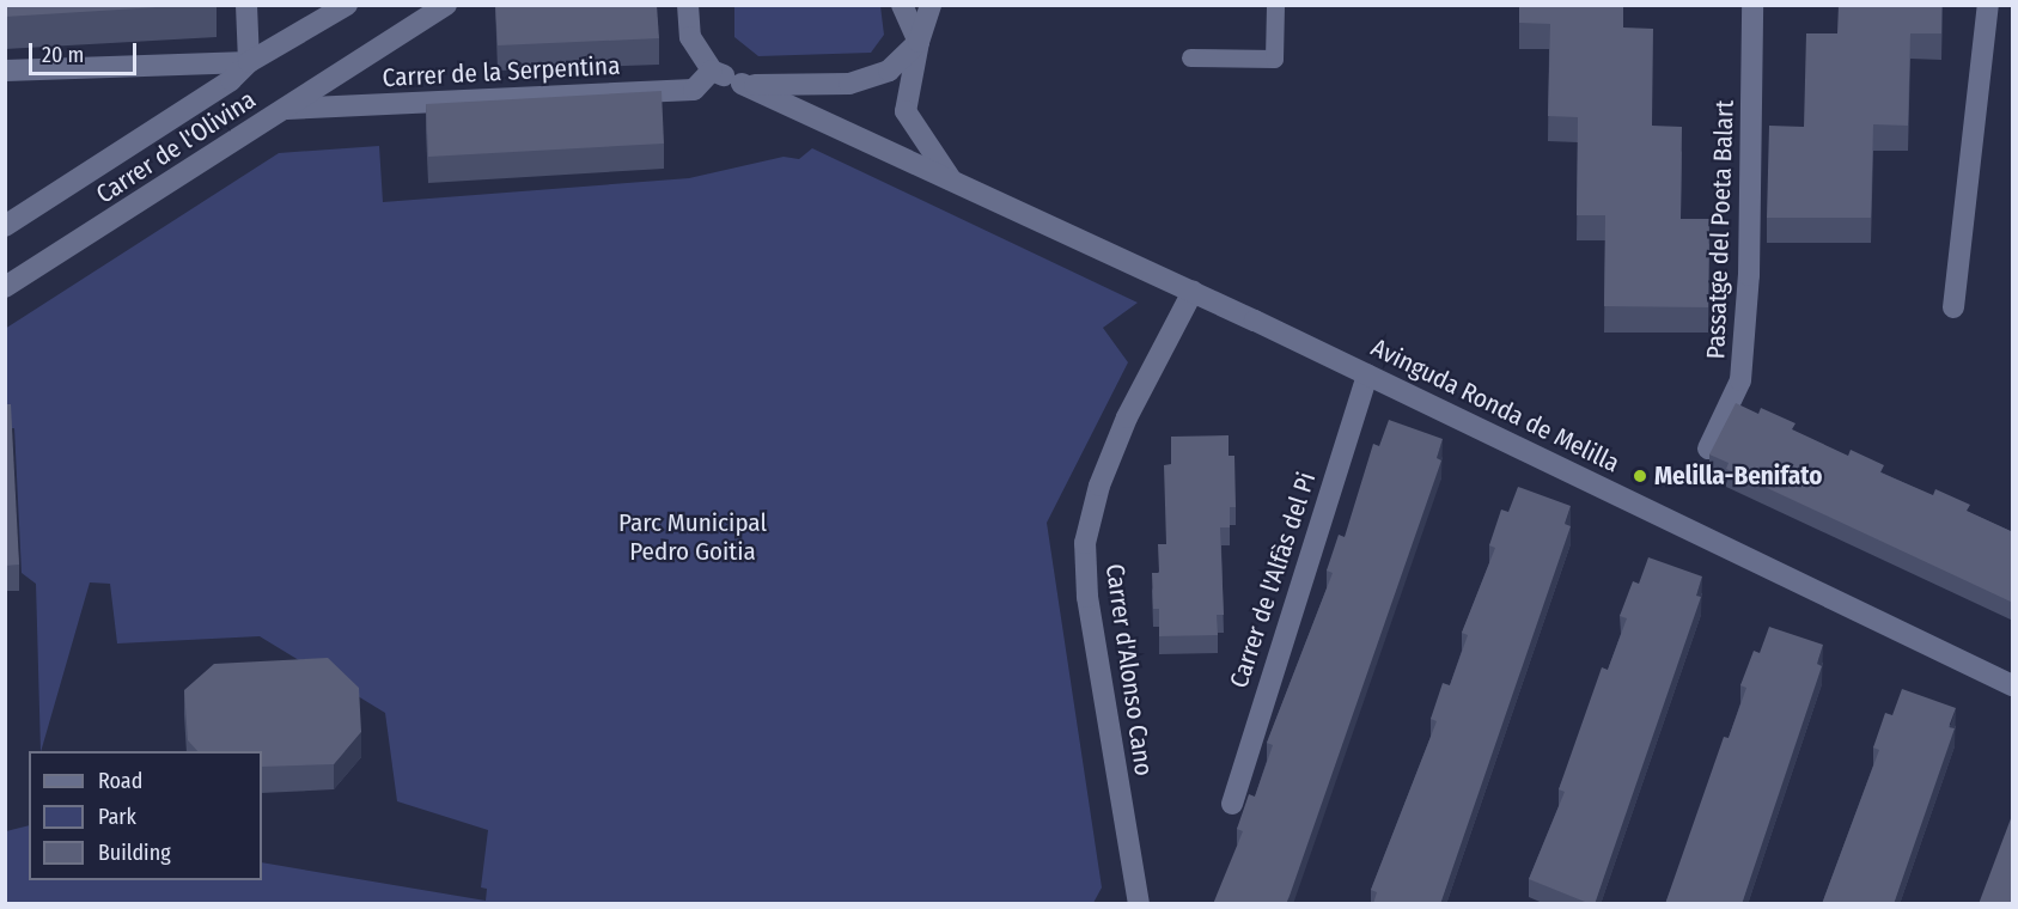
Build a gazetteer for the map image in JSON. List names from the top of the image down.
{
  "streets": {
    "street": [
      "Carrer de la Serpentina",
      "Carrer de l'Olivina",
      "Passatge del Poeta Balart",
      "Avinguda Ronda de Melilla",
      "Carrer de l'Alfàs del Pi",
      "Carrer d'Alonso Cano"
    ]
  },
  "crossings": [
    ["Carrer de la Serpentina", "Carrer de l'Olivina"],
    ["Carrer de la Serpentina", "Avinguda Ronda de Melilla"],
    ["Avinguda Ronda de Melilla", "Carrer de l'Alfàs del Pi"],
    ["Avinguda Ronda de Melilla", "Carrer d'Alonso Cano"]
  ],
  "parks": ["Parc Municipal Pedro Goitia"],
  "places": ["Melilla-Benifato"],
  "legend": ["Road", "Park", "Building"],
  "scale_bar": "20 m"
}
